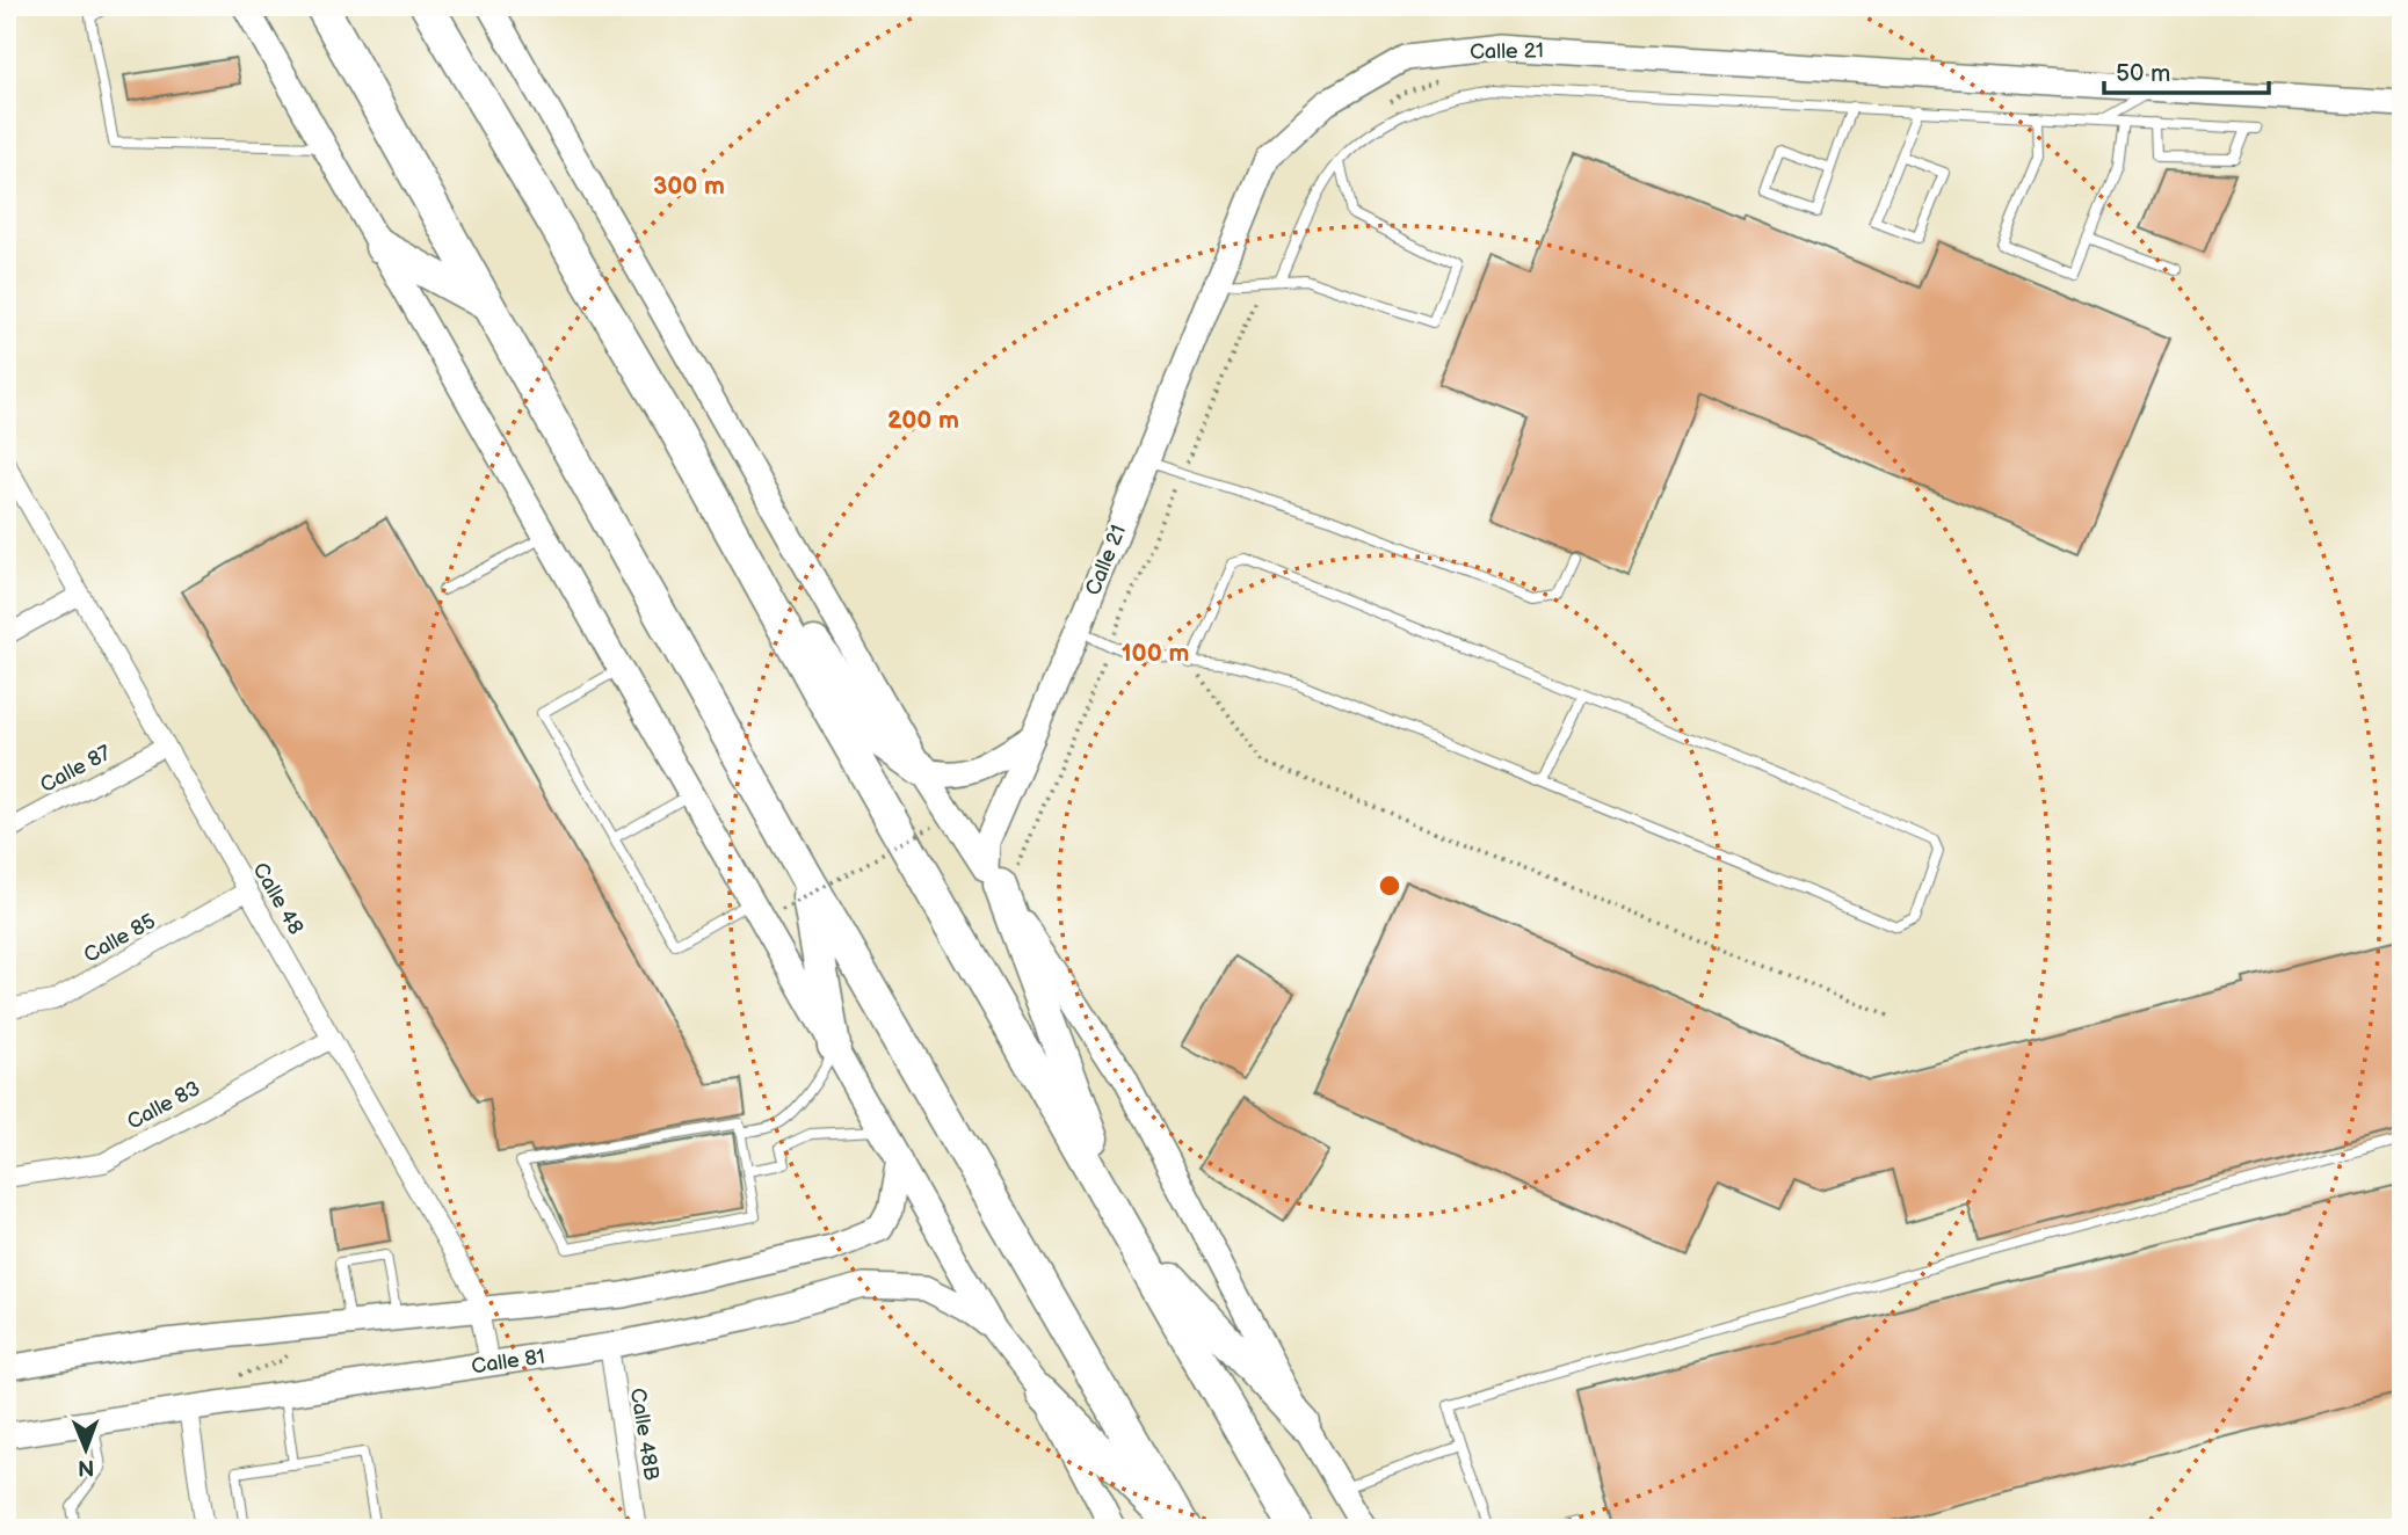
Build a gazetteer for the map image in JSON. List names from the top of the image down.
{
  "streets": {
    "main road": ["Calle 21", "Calle 81"],
    "street": [
      "Calle 87",
      "Calle 48",
      "Calle 85",
      "Calle 83",
      "Calle 48B"
    ]
  },
  "crossings": [
    ["Calle 87", "Calle 48"],
    ["Calle 48", "Calle 85"],
    ["Calle 48", "Calle 83"],
    ["Calle 48", "Calle 81"],
    ["Calle 81", "Calle 48B"]
  ],
  "scale_bar": "50 m",
  "north": "bottom",
  "rings": ["300 m", "200 m", "100 m"]
}
